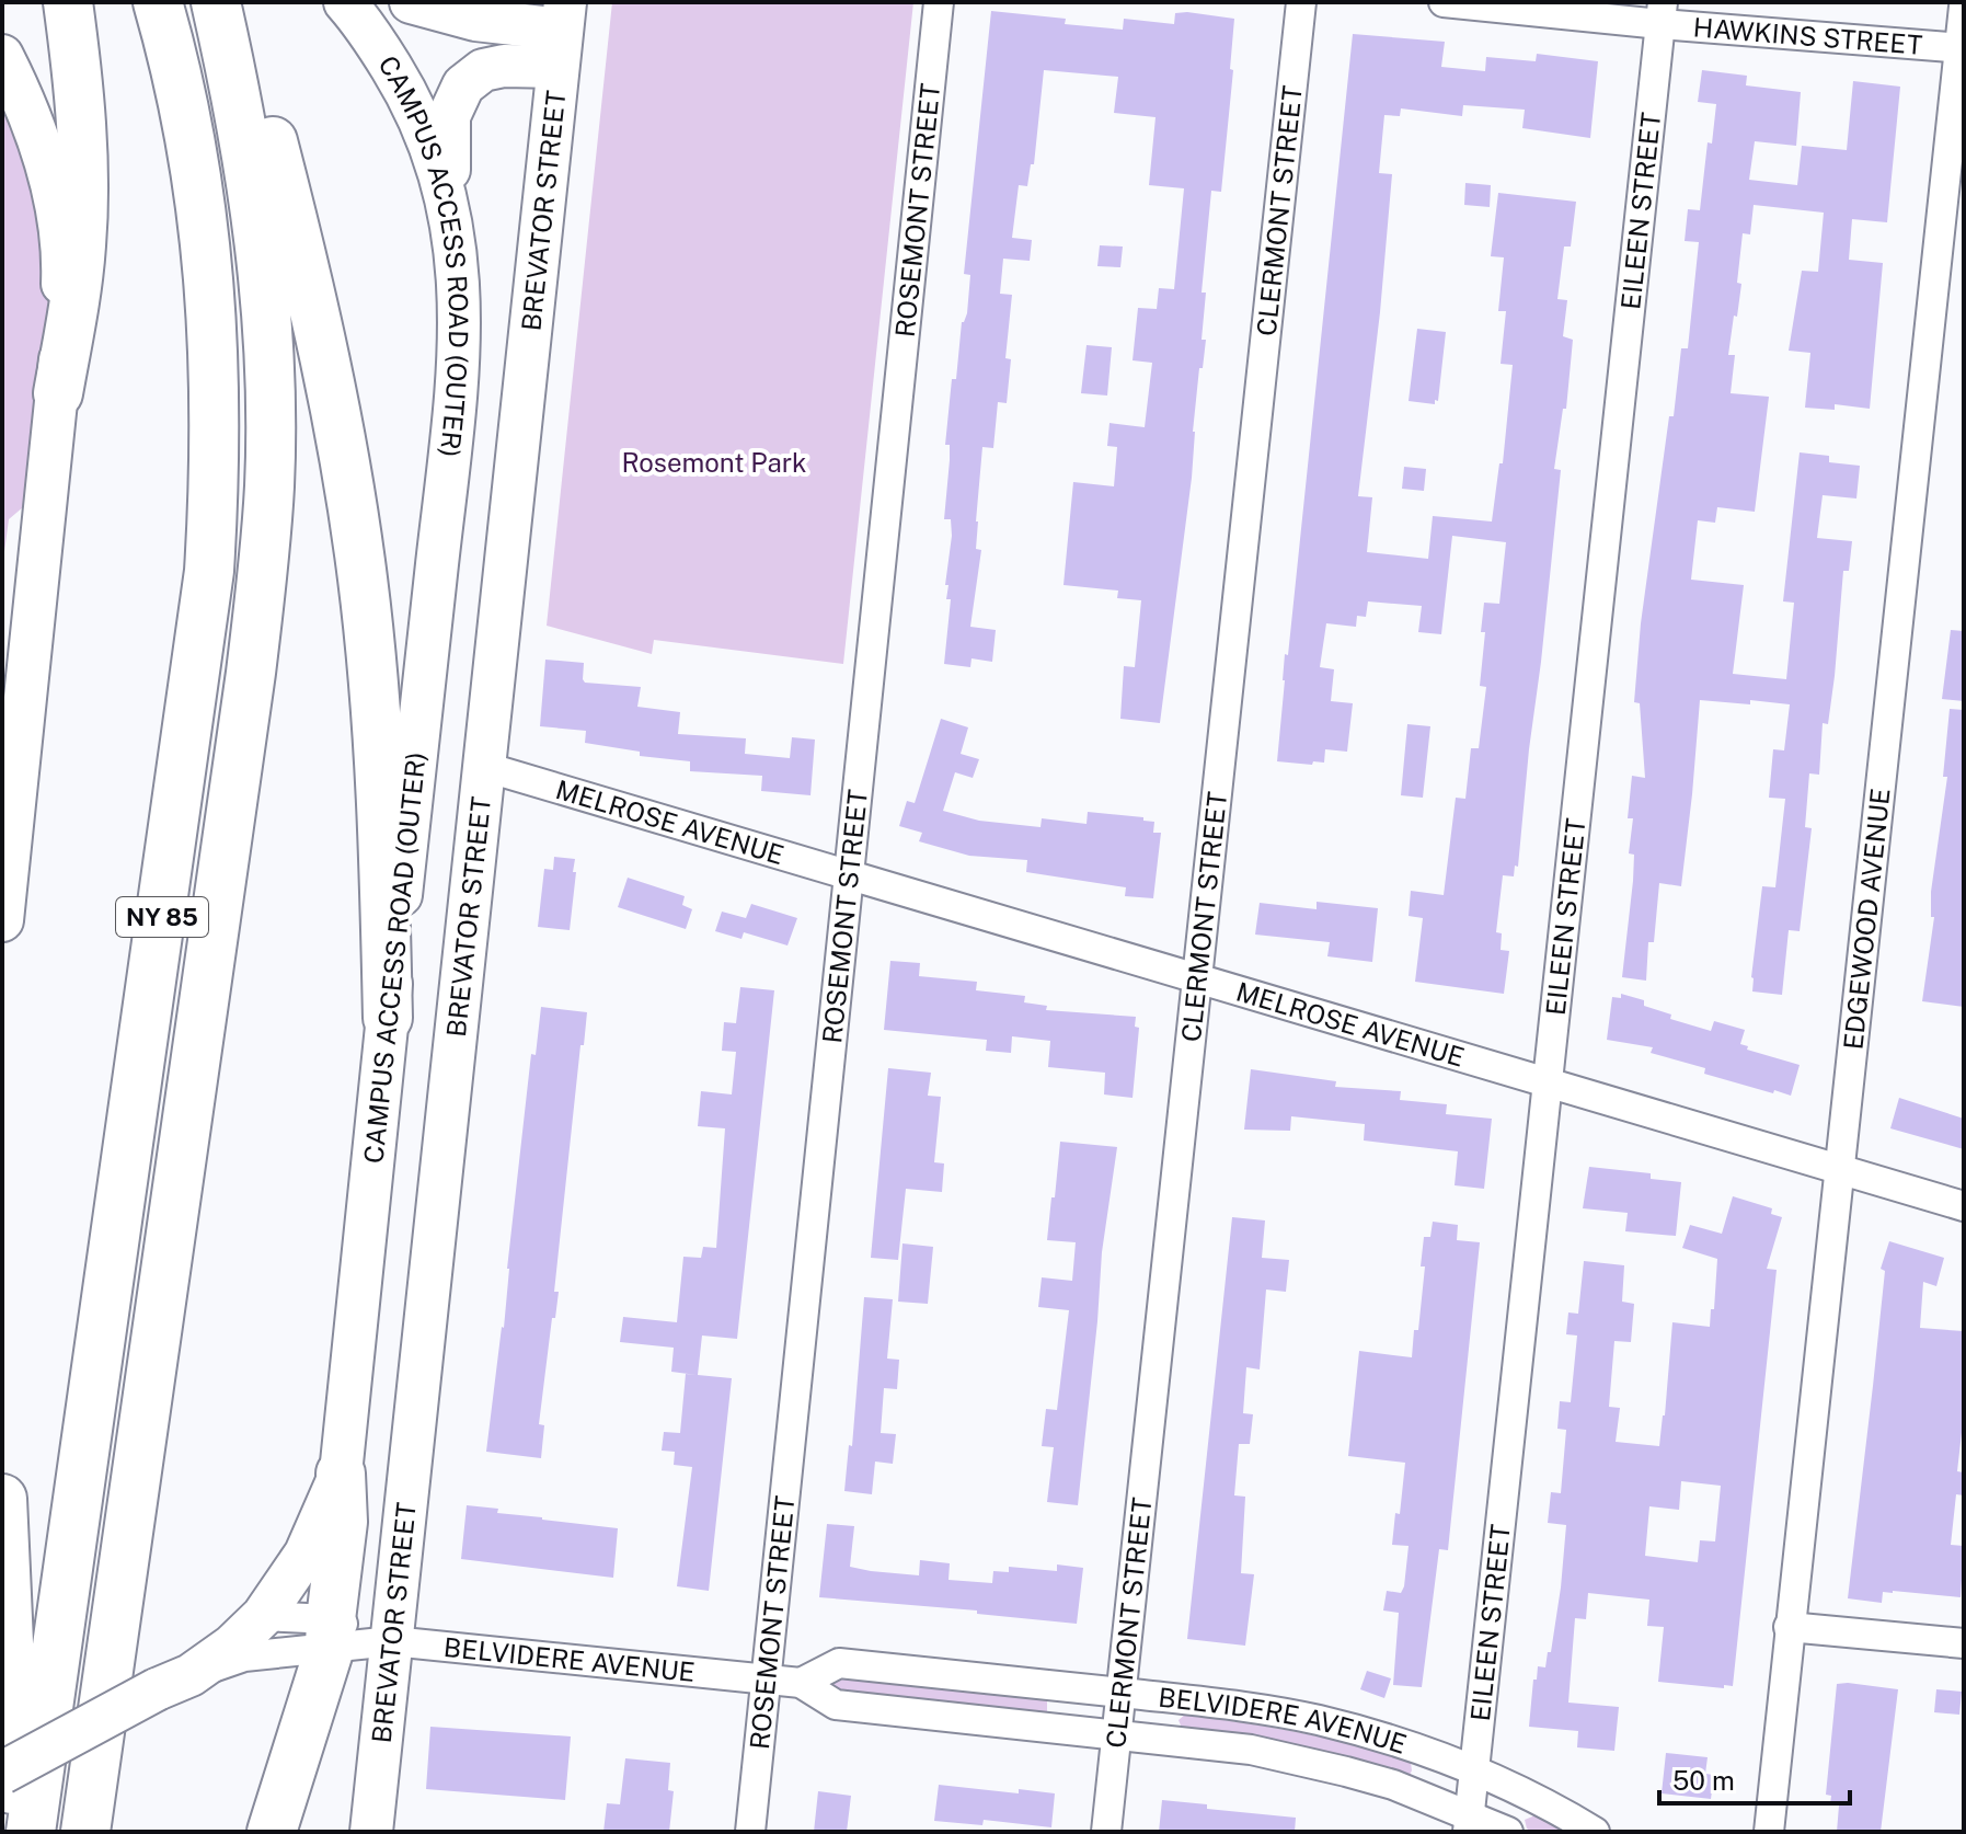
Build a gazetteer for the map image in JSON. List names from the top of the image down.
{
  "streets": {
    "highway": ["NY 85"],
    "street": [
      "HAWKINS STREET",
      "ROSEMONT STREET",
      "BREVATOR STREET",
      "CLERMONT STREET",
      "EILEEN STREET",
      "CAMPUS ACCESS ROAD (OUTER)",
      "MELROSE AVENUE",
      "EDGEWOOD AVENUE",
      "BELVIDERE AVENUE"
    ]
  },
  "crossings": [
    ["HAWKINS STREET", "EILEEN STREET"],
    ["HAWKINS STREET", "EDGEWOOD AVENUE"],
    ["ROSEMONT STREET", "MELROSE AVENUE"],
    ["ROSEMONT STREET", "BELVIDERE AVENUE"],
    ["BREVATOR STREET", "MELROSE AVENUE"],
    ["BREVATOR STREET", "BELVIDERE AVENUE"],
    ["CLERMONT STREET", "MELROSE AVENUE"],
    ["CLERMONT STREET", "BELVIDERE AVENUE"],
    ["EILEEN STREET", "MELROSE AVENUE"],
    ["EILEEN STREET", "BELVIDERE AVENUE"],
    ["CAMPUS ACCESS ROAD (OUTER)", "BELVIDERE AVENUE"],
    ["MELROSE AVENUE", "EDGEWOOD AVENUE"]
  ],
  "parks": ["Rosemont Park"],
  "scale_bar": "50 m"
}
